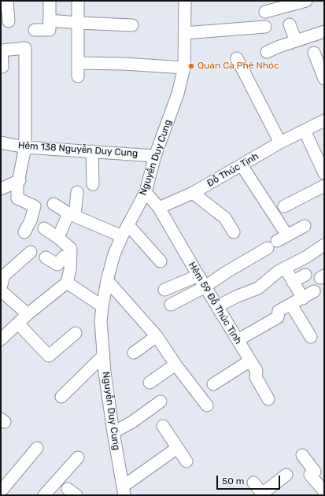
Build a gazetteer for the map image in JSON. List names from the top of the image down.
{
  "streets": {
    "street": [
      "Hẻm 138 Nguyễn Duy Cung",
      "Nguyễn Duy Cung",
      "Đỗ Thúc Tịnh",
      "Hẻm 59 Đỗ Thúc Tịnh"
    ]
  },
  "crossings": [
    ["Hẻm 138 Nguyễn Duy Cung", "Nguyễn Duy Cung"],
    ["Đỗ Thúc Tịnh", "Hẻm 59 Đỗ Thúc Tịnh"]
  ],
  "places": ["Quán Cà Phê Nhóc"],
  "scale_bar": "50 m"
}
